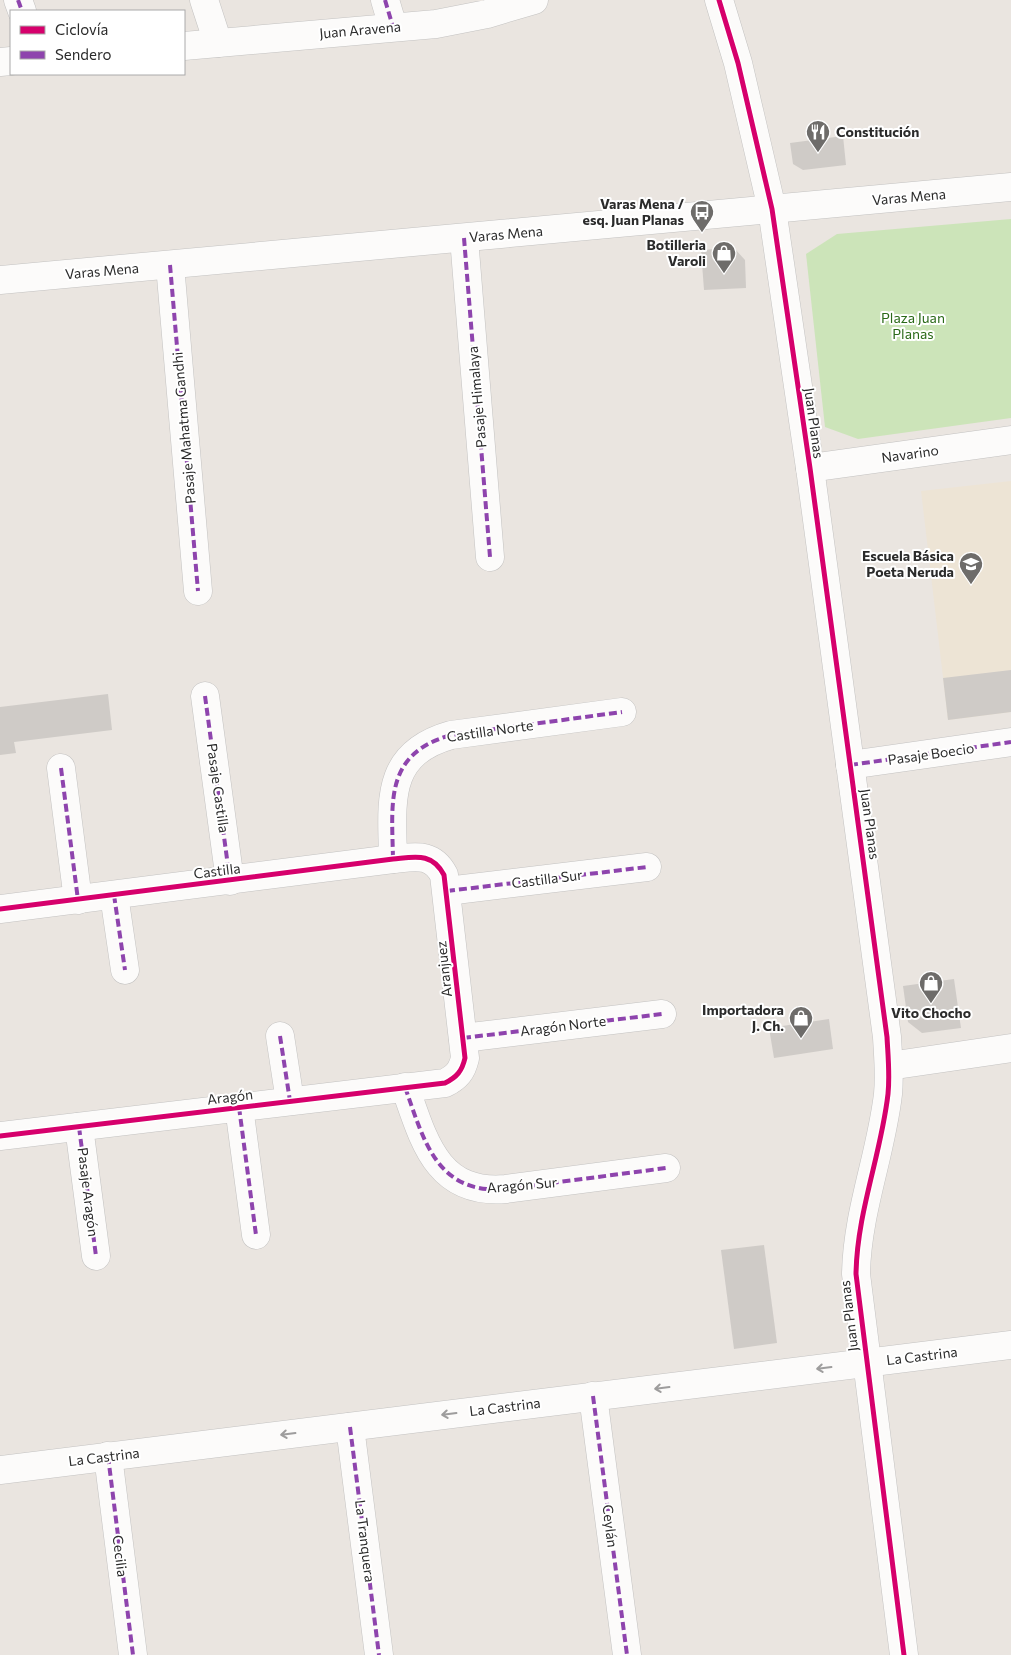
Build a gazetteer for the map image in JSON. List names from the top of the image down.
{
  "streets": {
    "street": [
      "Juan Aravena",
      "Varas Mena",
      "Pasaje Himalaya",
      "Juan Planas",
      "Pasaje Mahatma Gandhi",
      "Navarino",
      "Castilla Norte",
      "Pasaje Boecio",
      "Pasaje Castilla",
      "Castilla",
      "Castilla Sur",
      "Aranjuez",
      "Aragón Norte",
      "Aragón",
      "Aragón Sur",
      "Pasaje Aragón",
      "La Castrina",
      "Ceylán",
      "La Tranquera",
      "Cecilia"
    ]
  },
  "crossings": [
    ["Varas Mena", "Pasaje Himalaya"],
    ["Varas Mena", "Juan Planas"],
    ["Varas Mena", "Pasaje Mahatma Gandhi"],
    ["Juan Planas", "Navarino"],
    ["Juan Planas", "Pasaje Boecio"],
    ["Juan Planas", "La Castrina"],
    ["Castilla Norte", "Castilla"],
    ["Pasaje Castilla", "Castilla"],
    ["Castilla", "Aranjuez"],
    ["Castilla Sur", "Aranjuez"],
    ["Aranjuez", "Aragón Norte"],
    ["Aranjuez", "Aragón"],
    ["Aragón", "Aragón Sur"],
    ["Aragón", "Pasaje Aragón"],
    ["La Castrina", "Ceylán"],
    ["La Castrina", "La Tranquera"],
    ["La Castrina", "Cecilia"]
  ],
  "one_way": ["La Castrina"],
  "parks": ["Plaza Juan Planas"],
  "places": {
    "restaurant": ["Constitución"],
    "bus stop": ["Varas Mena / esq. Juan Planas"],
    "shop": ["Botilleria Varoli", "Vito Chocho", "Importadora J. Ch."],
    "school or university": ["Escuela Básica Poeta Neruda"]
  },
  "legend": ["Ciclovía", "Sendero"]
}
